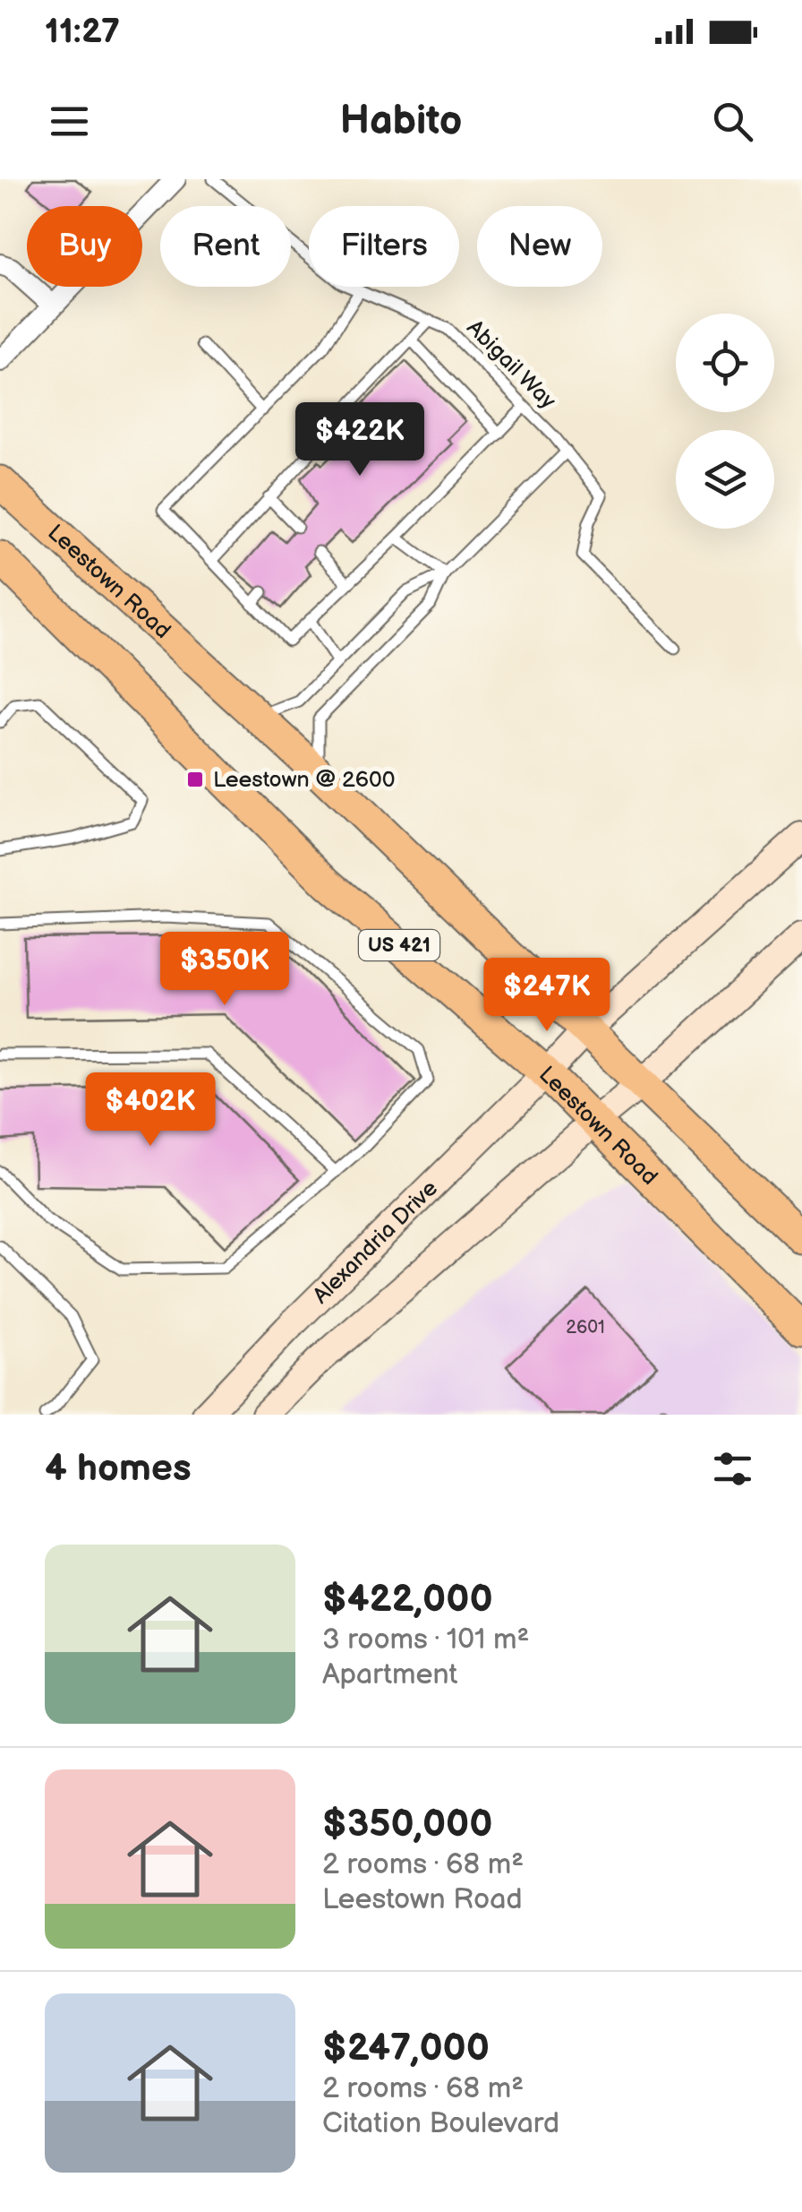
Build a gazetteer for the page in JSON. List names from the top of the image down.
{
  "streets": {
    "main road": ["Leestown Road", "US 421"],
    "street": ["Alexandria Drive"],
    "lane": ["Abigail Way"]
  },
  "crossings": [
    ["Leestown Road", "Alexandria Drive"]
  ],
  "places": {
    "transit": ["Leestown @ 2600"]
  },
  "house_numbers": ["2601"],
  "page": {
    "status": "11:27",
    "header": "Habito",
    "chip": [
      "Buy",
      "Rent",
      "Filters",
      "New"
    ],
    "price": [
      "$422K",
      "$350K",
      "$247K",
      "$402K"
    ],
    "heading": "4 homes",
    "list": [
      {
        "name": "$422,000",
        "note": "3 rooms · 101 m² · Apartment"
      },
      {
        "name": "$350,000",
        "note": "2 rooms · 68 m² · Leestown Road"
      },
      {
        "name": "$247,000",
        "note": "2 rooms · 68 m² · Citation Boulevard"
      }
    ]
  }
}
